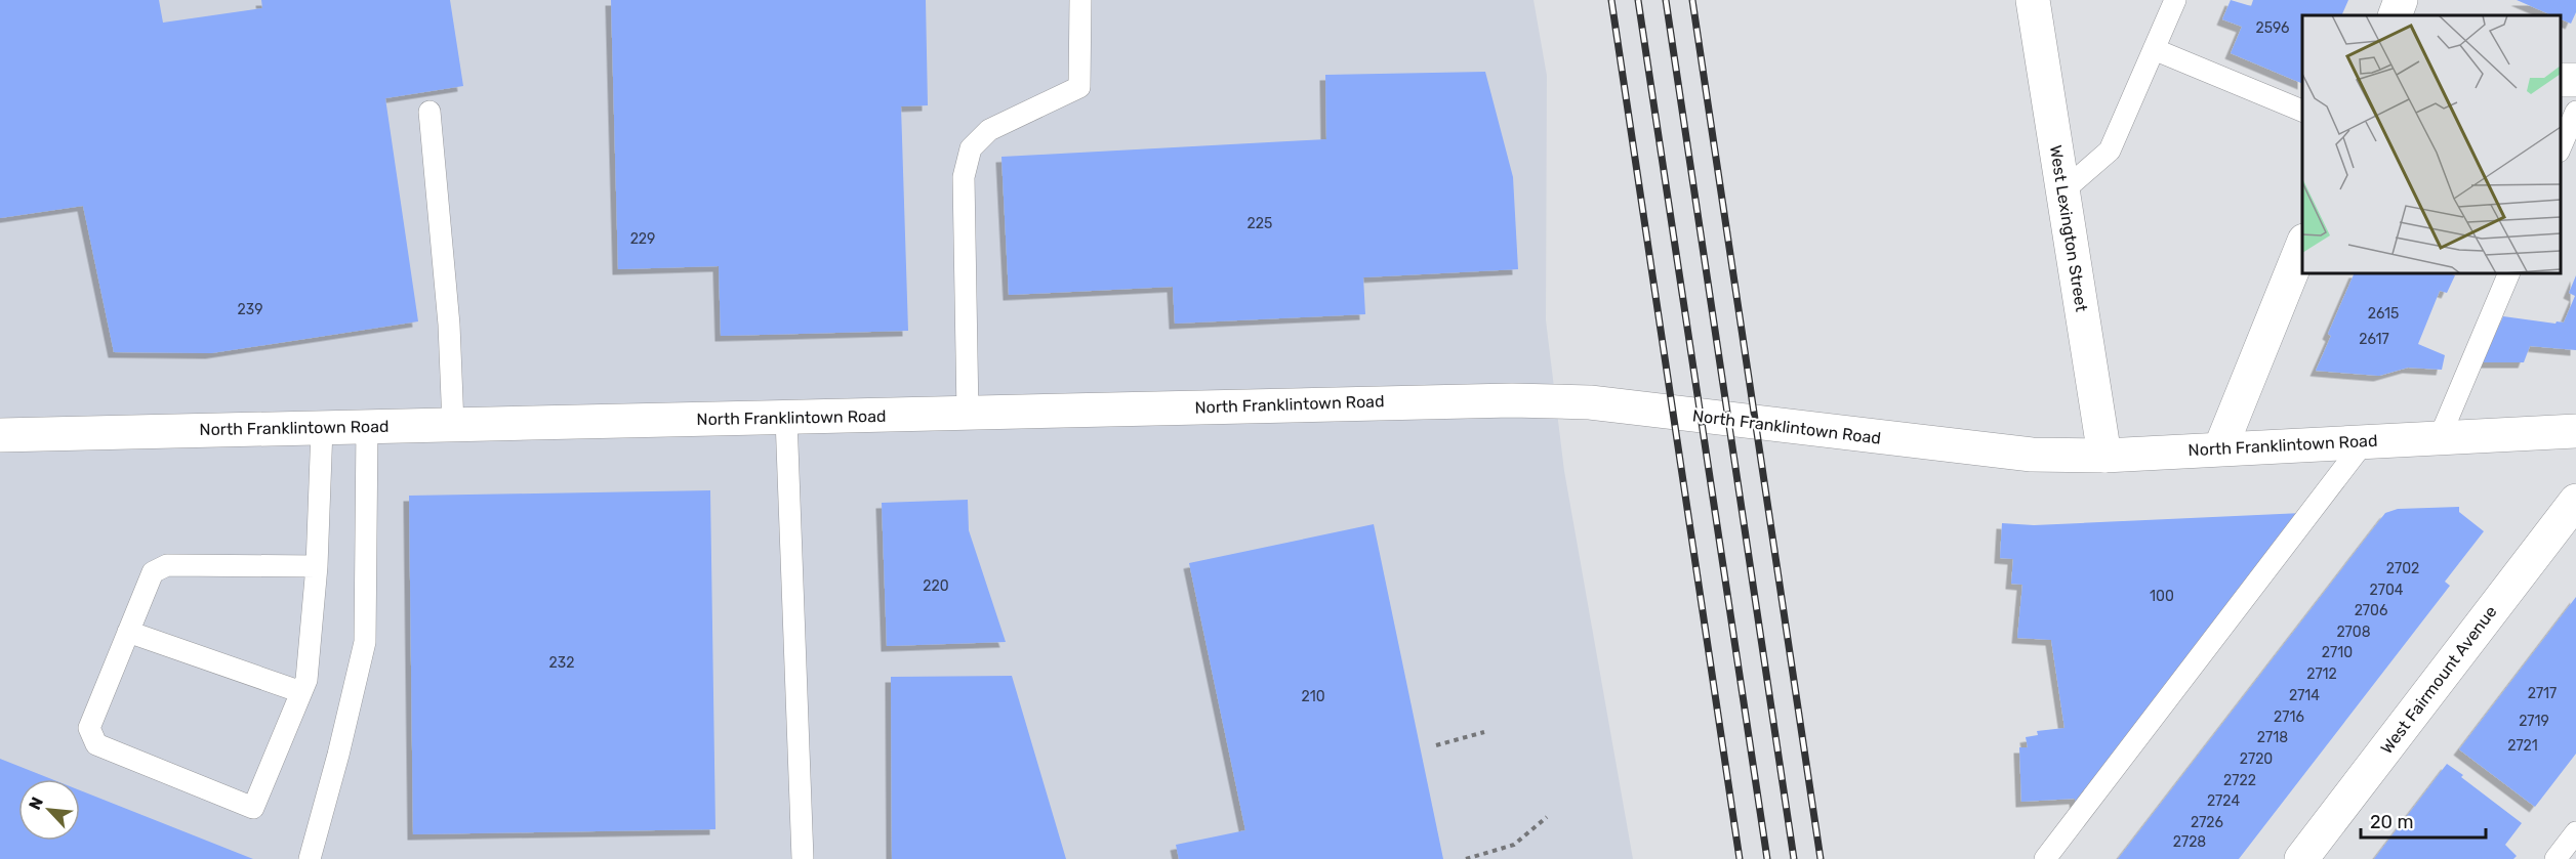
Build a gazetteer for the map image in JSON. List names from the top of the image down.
{
  "streets": {
    "street": ["West Lexington Street", "North Franklintown Road", "West Fairmount Avenue"]
  },
  "crossings": [
    ["West Lexington Street", "North Franklintown Road"]
  ],
  "house_numbers": [
    "2596",
    "225",
    "229",
    "239",
    "2615",
    "2617",
    "2702",
    "220",
    "2704",
    "100",
    "2706",
    "2708",
    "2710",
    "232",
    "2712",
    "2717",
    "2714",
    "210",
    "2716",
    "2719",
    "2718",
    "2721",
    "2720",
    "2722",
    "2724",
    "2726",
    "2728"
  ],
  "scale_bar": "20 m",
  "north": "top left"
}
